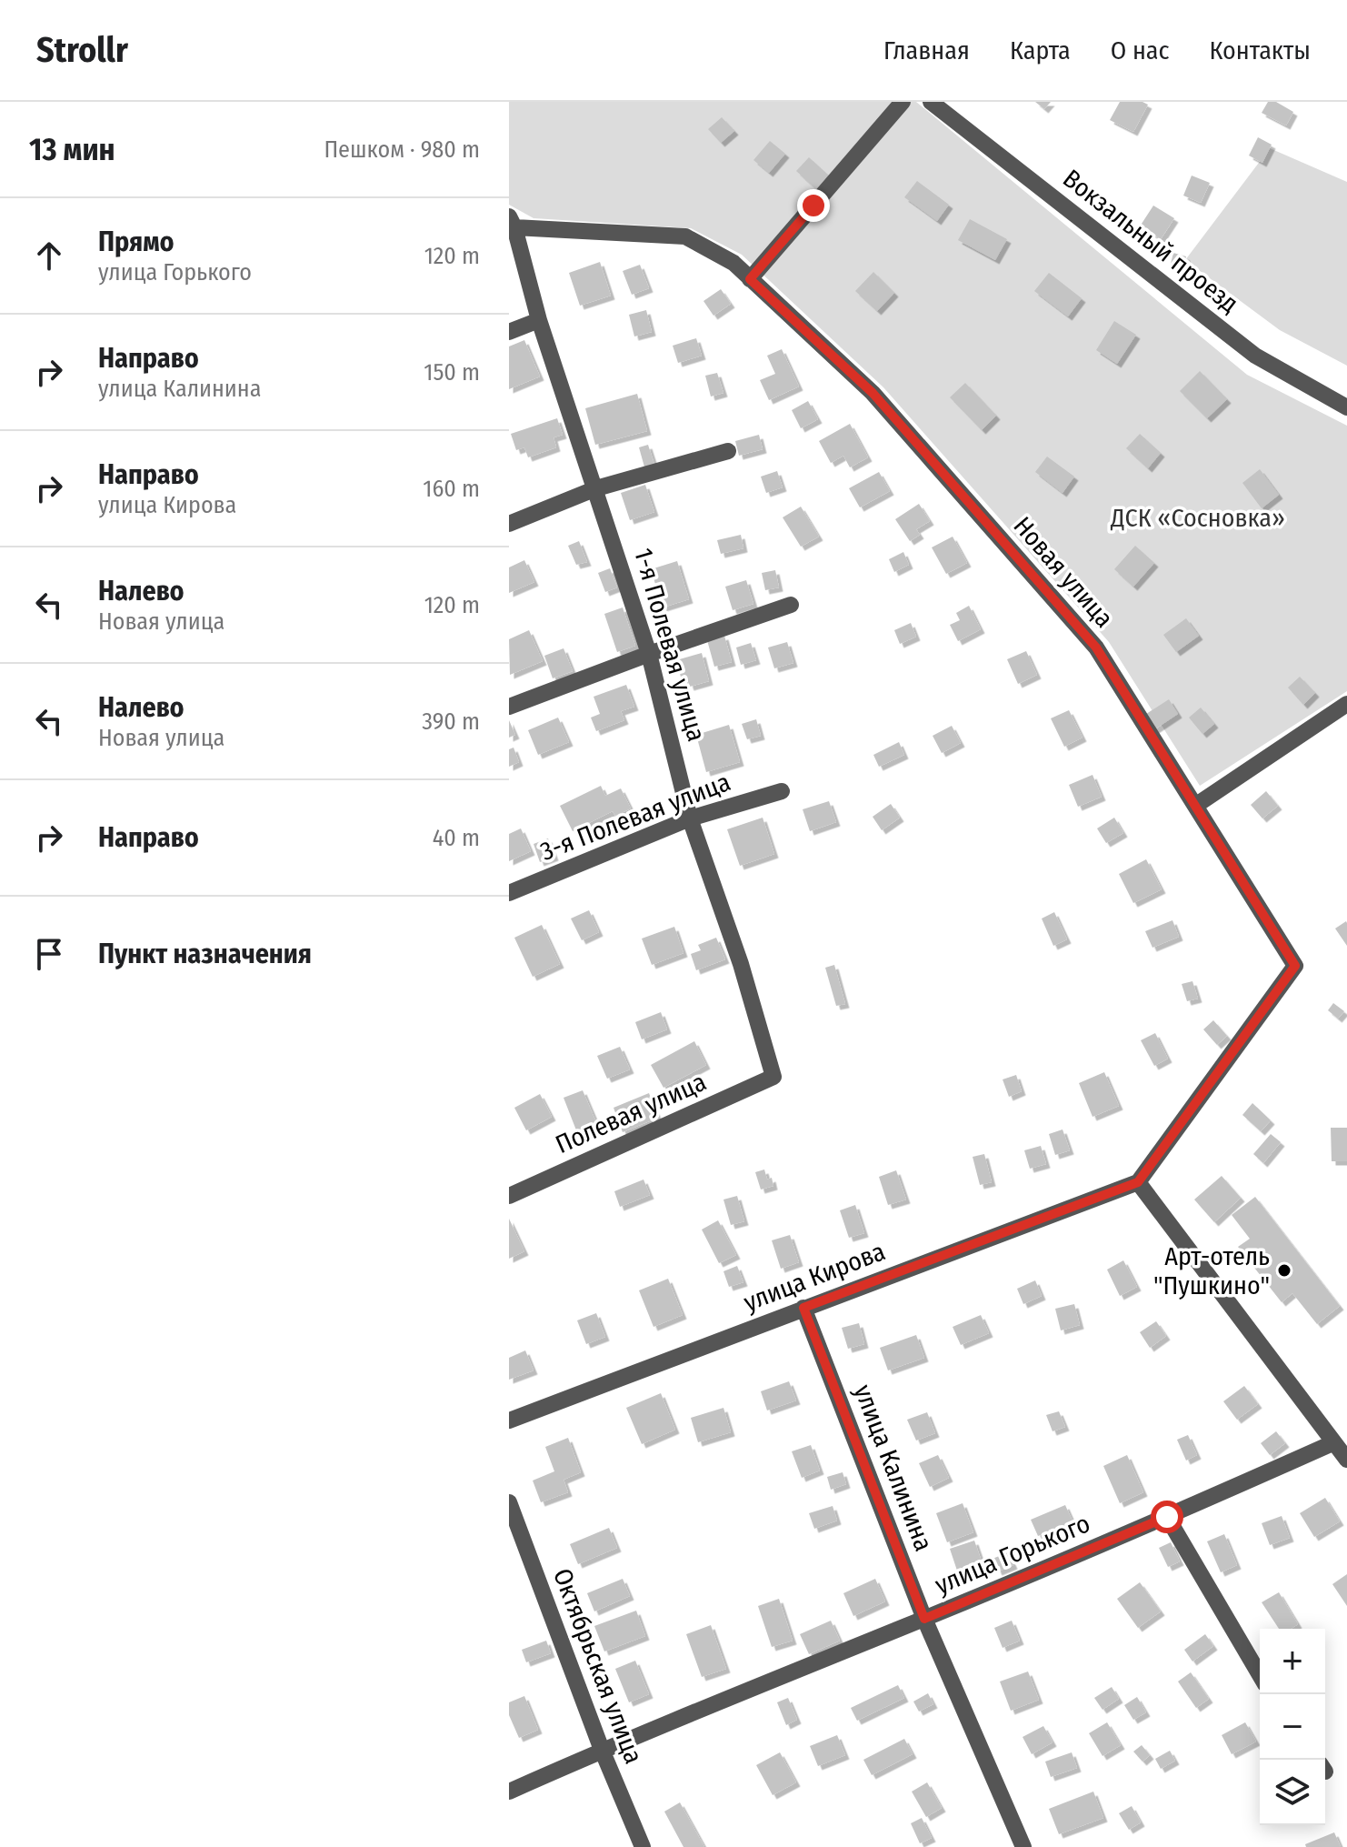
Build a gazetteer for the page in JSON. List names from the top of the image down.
{
  "streets": {
    "street": [
      "Вокзальный проезд",
      "Новая улица",
      "1-я Полевая улица",
      "3-я Полевая улица",
      "Полевая улица",
      "улица Кирова",
      "улица Калинина",
      "улица Горького",
      "Октябрьская улица"
    ]
  },
  "crossings": [
    ["Новая улица", "1-я Полевая улица"],
    ["Новая улица", "улица Кирова"],
    ["1-я Полевая улица", "3-я Полевая улица"],
    ["1-я Полевая улица", "Полевая улица"],
    ["улица Кирова", "улица Калинина"],
    ["улица Калинина", "улица Горького"],
    ["улица Горького", "Октябрьская улица"]
  ],
  "parks": ["ДСК «Сосновка»"],
  "places": ["Арт-отель \"Пушкино\""],
  "page": {
    "header": "Strollr",
    "nav": [
      "Главная",
      "Карта",
      "О нас",
      "Контакты"
    ],
    "heading": ["13 мин", "Пешком · 980 m"],
    "list": [
      ["Прямо", "улица Горького", "120 m"],
      ["Направо", "улица Калинина", "150 m"],
      ["Направо", "улица Кирова", "160 m"],
      ["Налево", "Новая улица", "120 m"],
      ["Налево", "Новая улица", "390 m"],
      ["Направо", "40 m"],
      "Пункт назначения"
    ],
    "map_buttons": ["+", "−"]
  }
}
